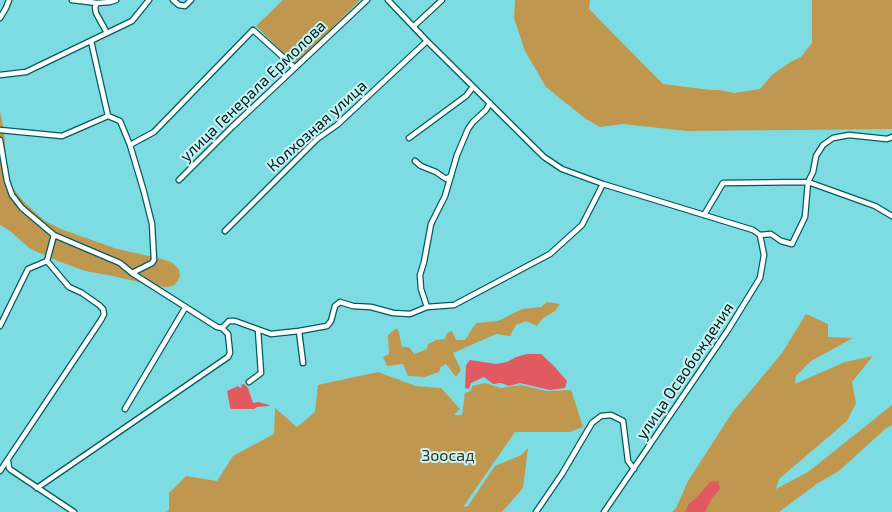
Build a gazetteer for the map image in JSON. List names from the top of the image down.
{
  "streets": {
    "street": ["улица Генерала Ермолова", "Колхозная улица", "улица Освобождения"]
  },
  "parks": ["Зоосад"]
}
